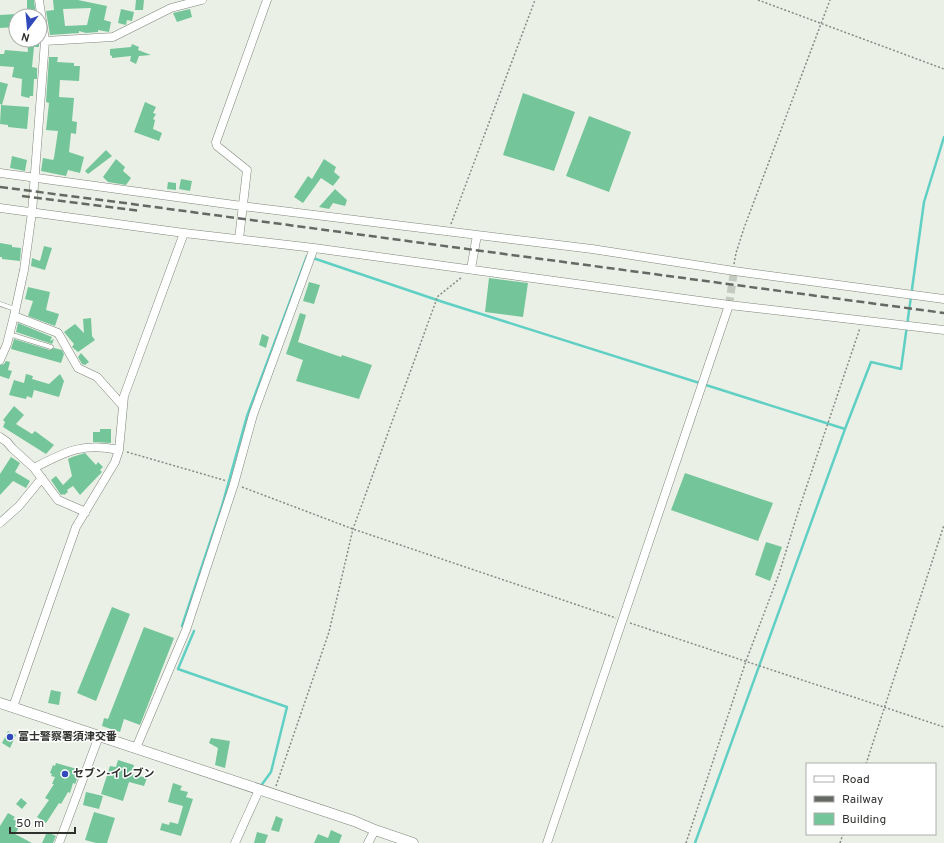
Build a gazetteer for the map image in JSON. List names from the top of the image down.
{
  "places": ["富士警察署須津交番", "セブン-イレブン"],
  "legend": ["Road", "Railway", "Building"],
  "scale_bar": "50 m",
  "north": "bottom"
}
